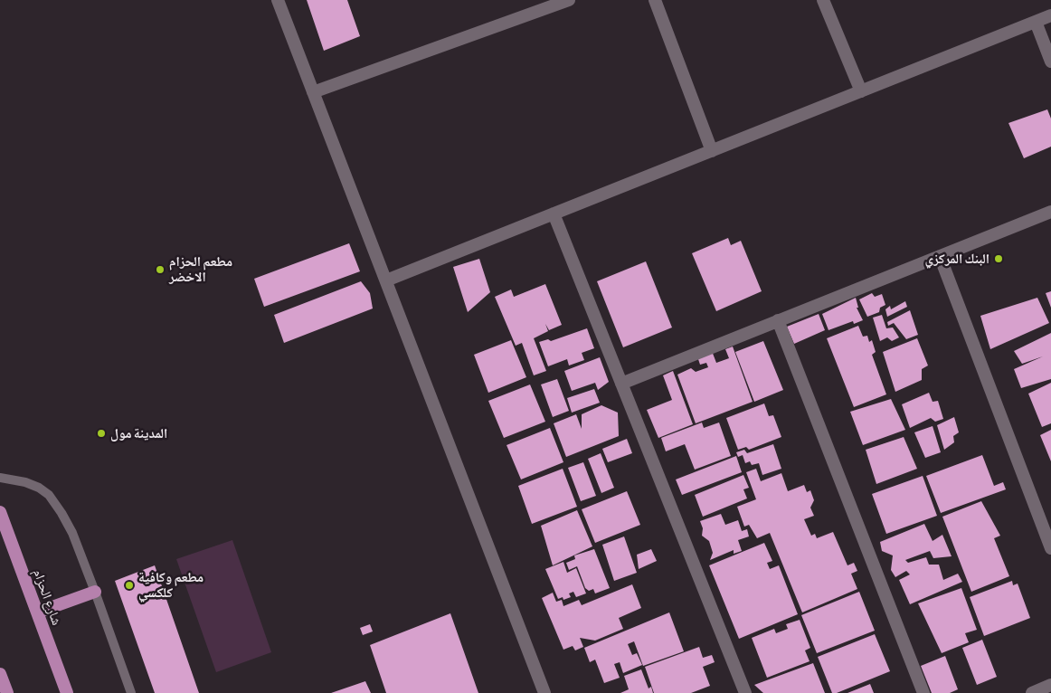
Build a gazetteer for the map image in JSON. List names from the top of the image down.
{
  "streets": {
    "main road": ["شارع الحزام"]
  },
  "places": [
    "البنك المركزي",
    "مطعم الحزام الاخضر",
    "المدينة مول",
    "مطعم وكافية كلكسي"
  ]
}
